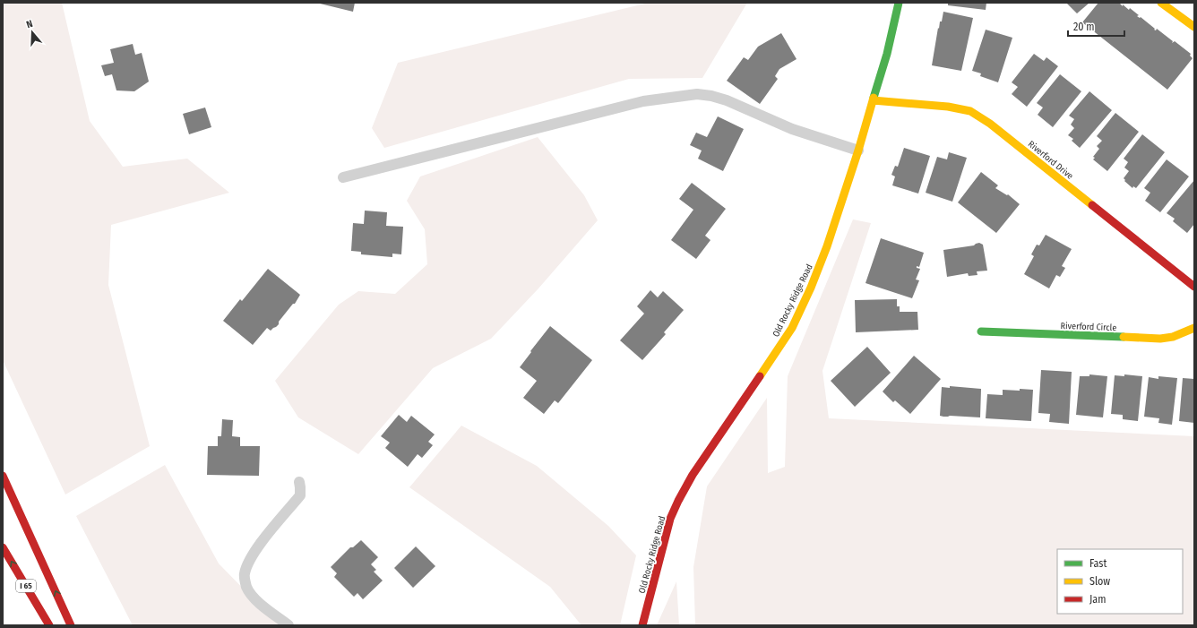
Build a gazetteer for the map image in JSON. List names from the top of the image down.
{
  "streets": {
    "main road": [
      "Riverford Drive",
      "Old Rocky Ridge Road",
      "Riverford Circle",
      "I 65"
    ]
  },
  "crossings": [
    ["Riverford Drive", "Old Rocky Ridge Road"]
  ],
  "legend": ["Fast", "Slow", "Jam"],
  "scale_bar": "20 m",
  "north": "top"
}
